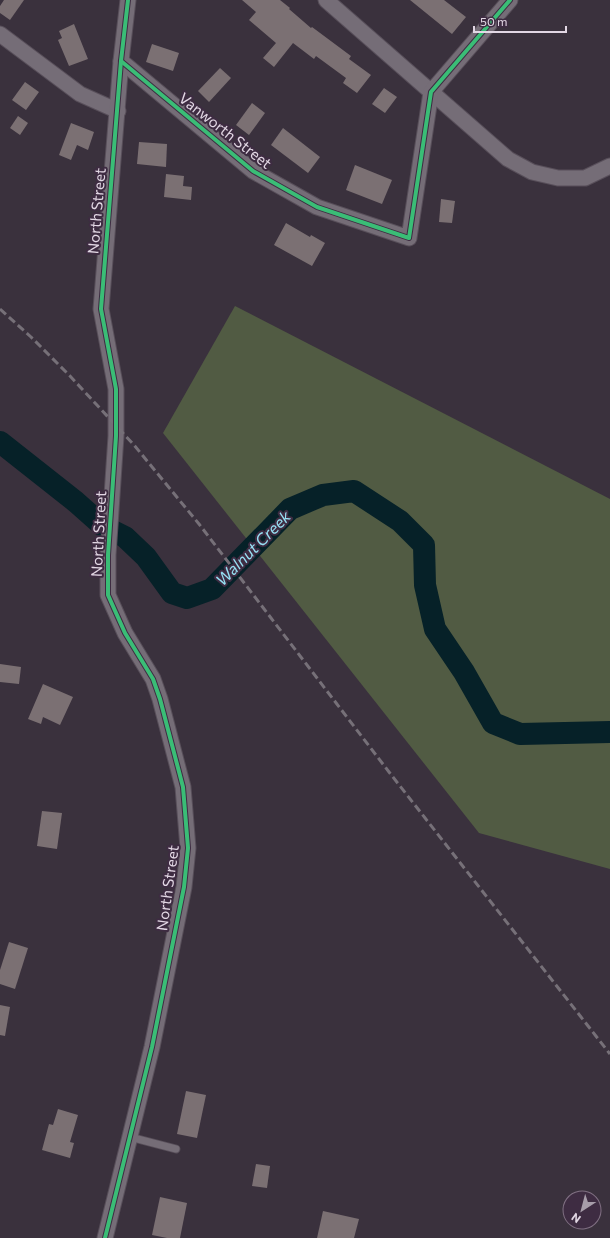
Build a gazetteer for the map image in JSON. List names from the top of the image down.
{
  "streets": {
    "street": ["Vanworth Street", "North Street"]
  },
  "crossings": [
    ["Vanworth Street", "North Street"]
  ],
  "water": ["Walnut Creek"],
  "scale_bar": "50 m",
  "north": "bottom left"
}
